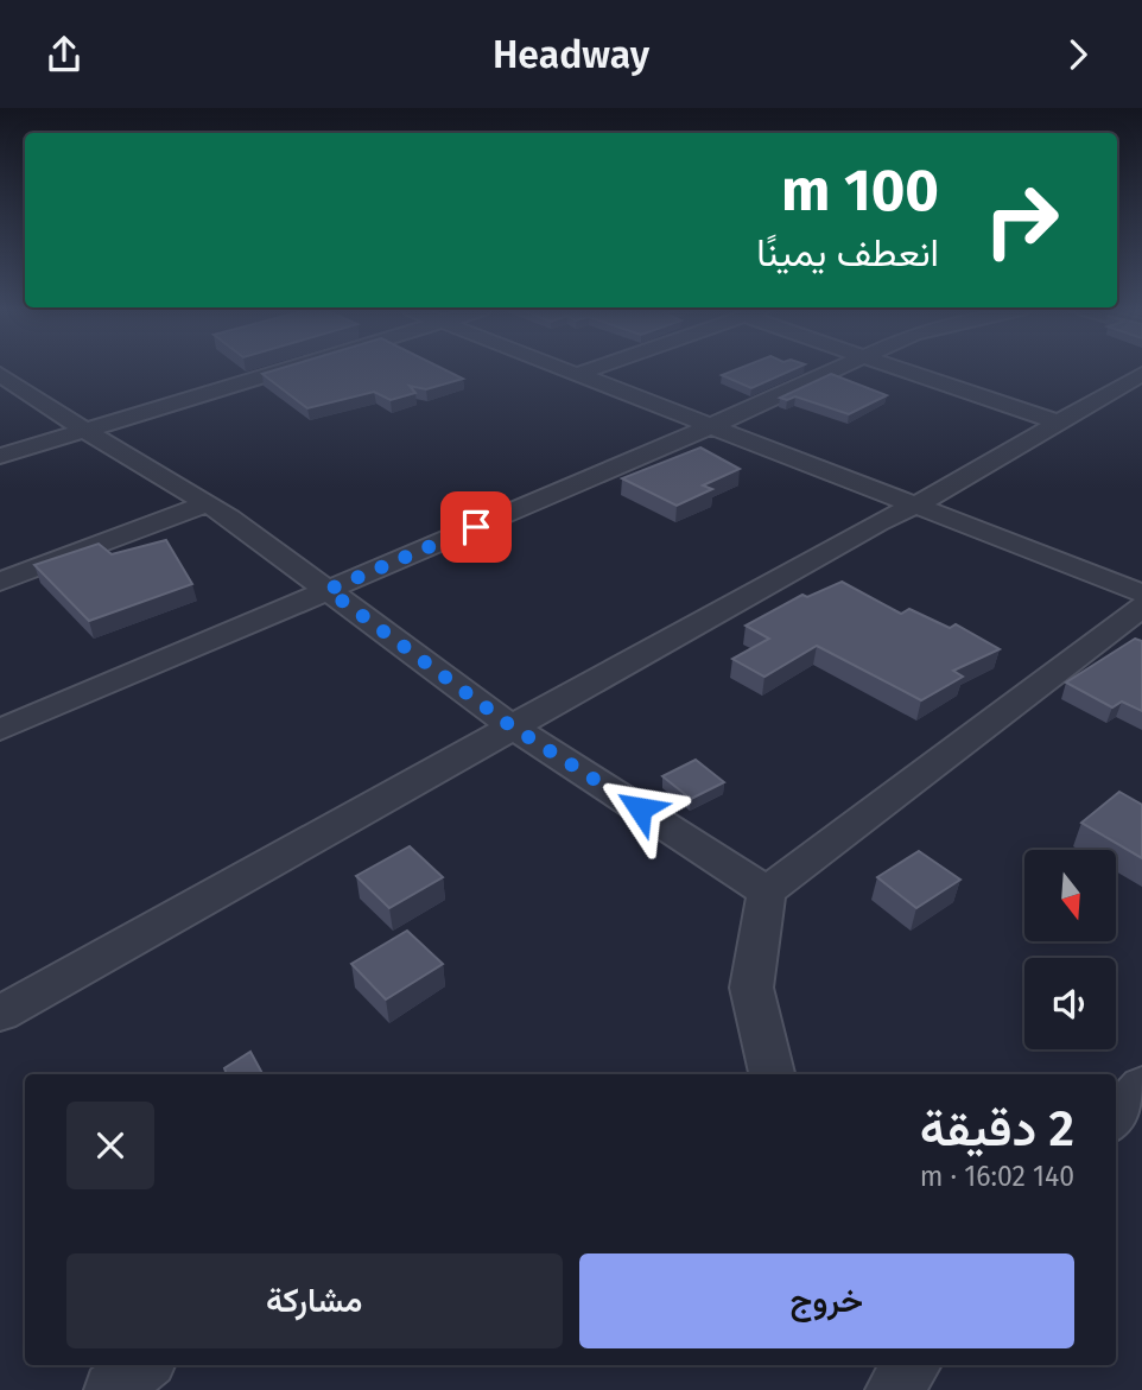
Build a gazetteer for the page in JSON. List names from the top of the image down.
{
  "north": "bottom",
  "page": {
    "header": "Headway",
    "turn": ["100 m", "انعطف يمينًا"],
    "heading": ["2 دقيقة", "140 m · 16:02"],
    "buttons": ["خروج", "مشاركة"]
  }
}
